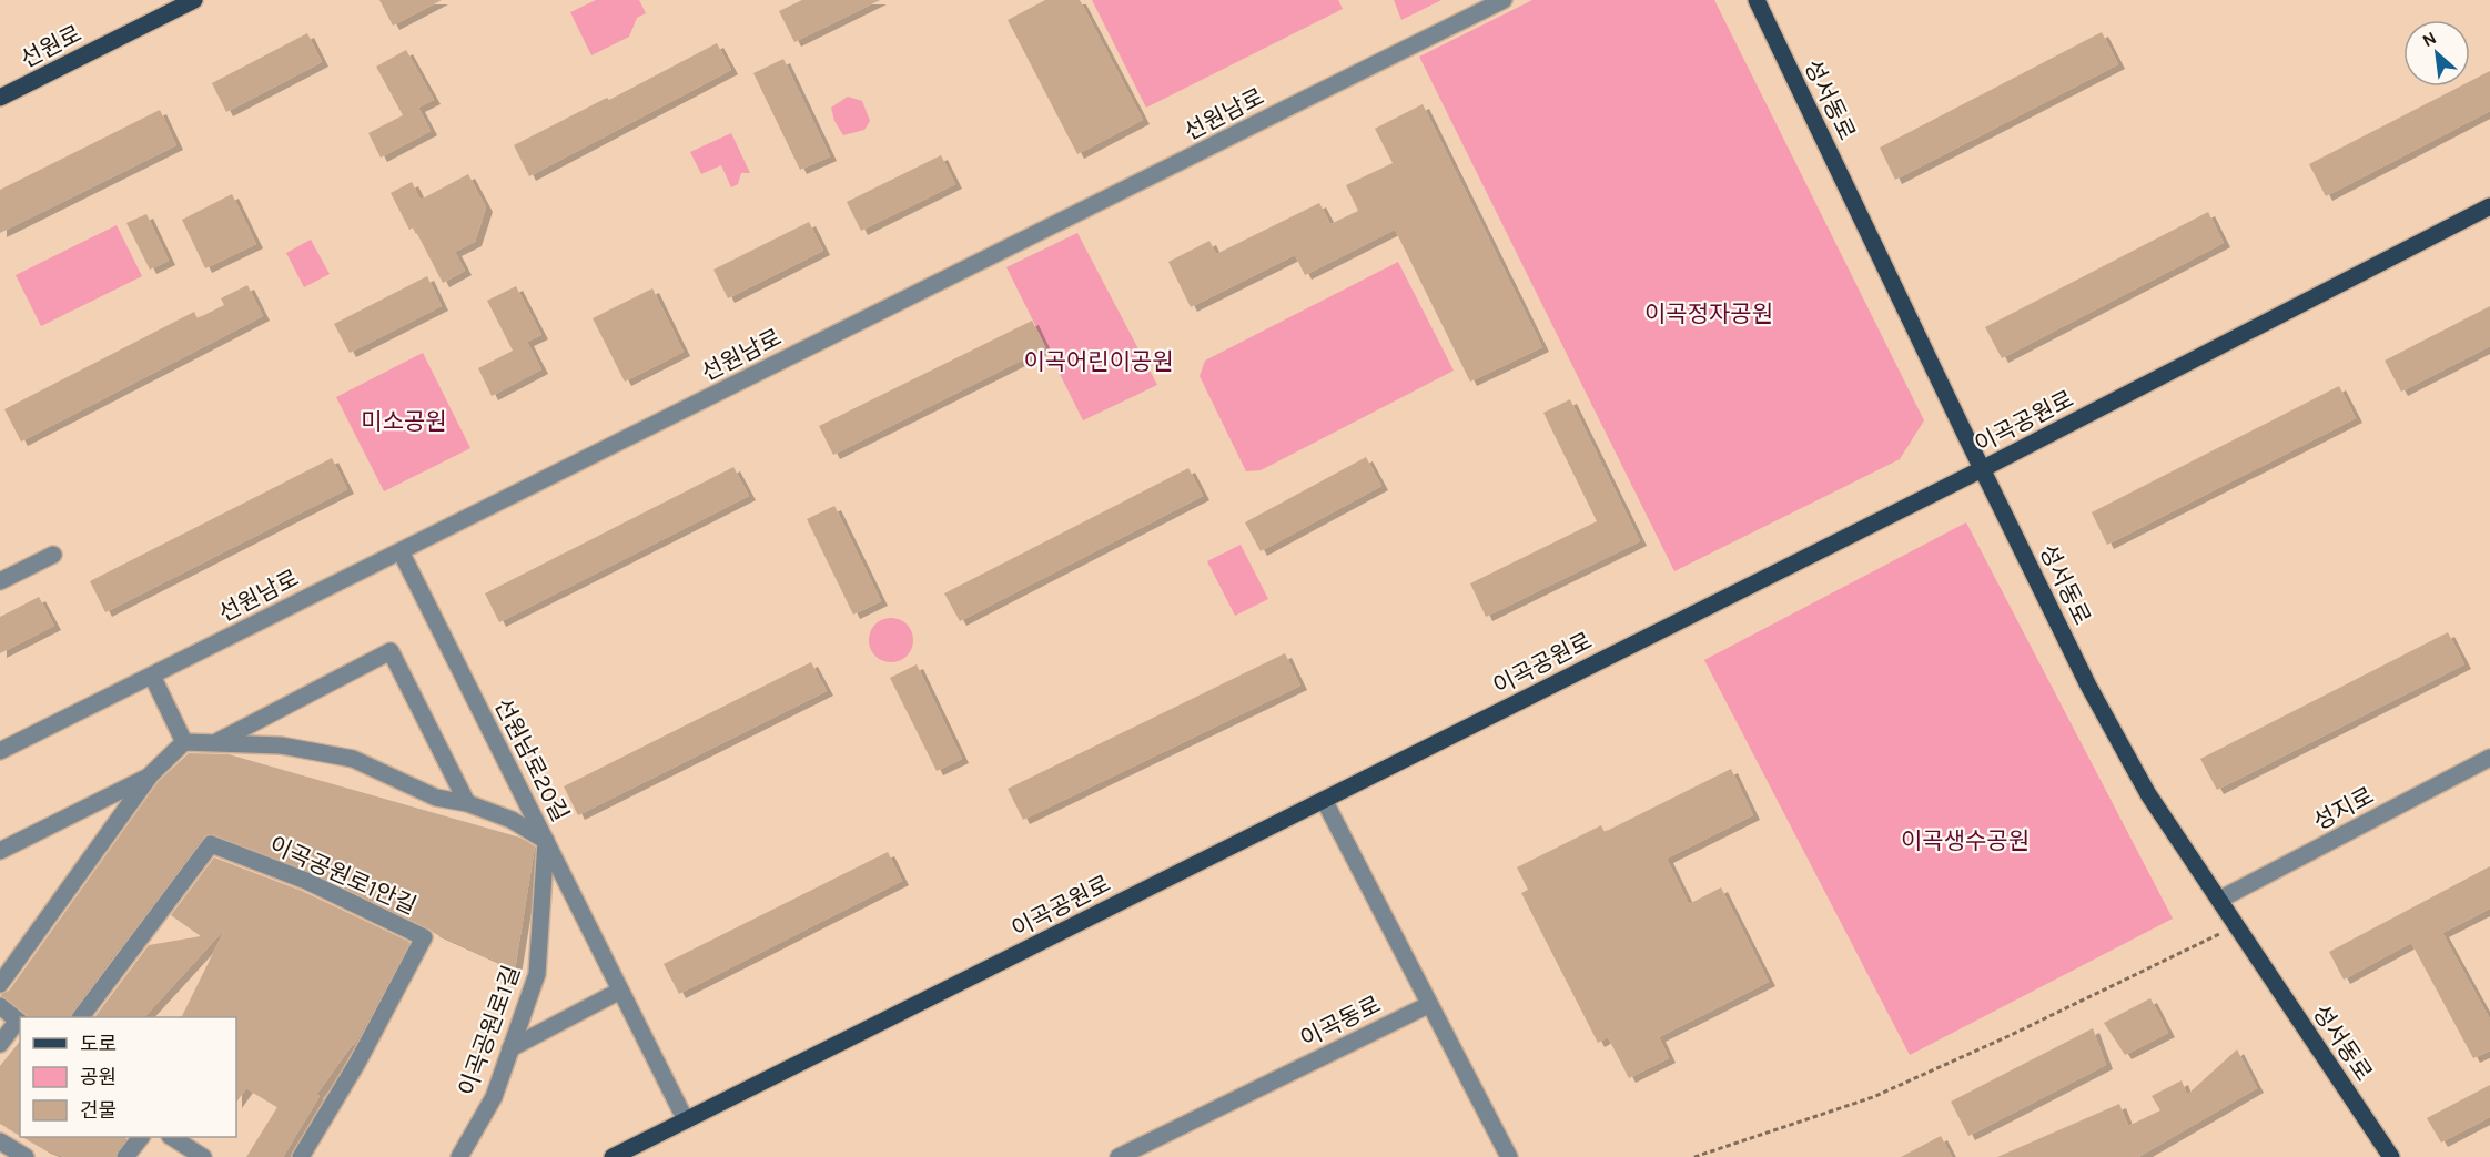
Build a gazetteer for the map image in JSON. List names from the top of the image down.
{
  "streets": {
    "main road": ["선원로", "성서동로", "이곡공원로"],
    "street": [
      "선원남로",
      "선원남로20길",
      "성지로",
      "이곡공원로1안길",
      "이곡동로",
      "이곡공원로1길"
    ]
  },
  "crossings": [
    ["성서동로", "이곡공원로"],
    ["성서동로", "성지로"],
    ["선원남로", "선원남로20길"],
    ["이곡공원로", "선원남로20길"],
    ["선원남로20길", "이곡공원로1길"]
  ],
  "parks": [
    "이곡정자공원",
    "이곡어린이공원",
    "미소공원",
    "이곡생수공원"
  ],
  "legend": ["도로", "공원", "건물"],
  "north": "top left"
}
